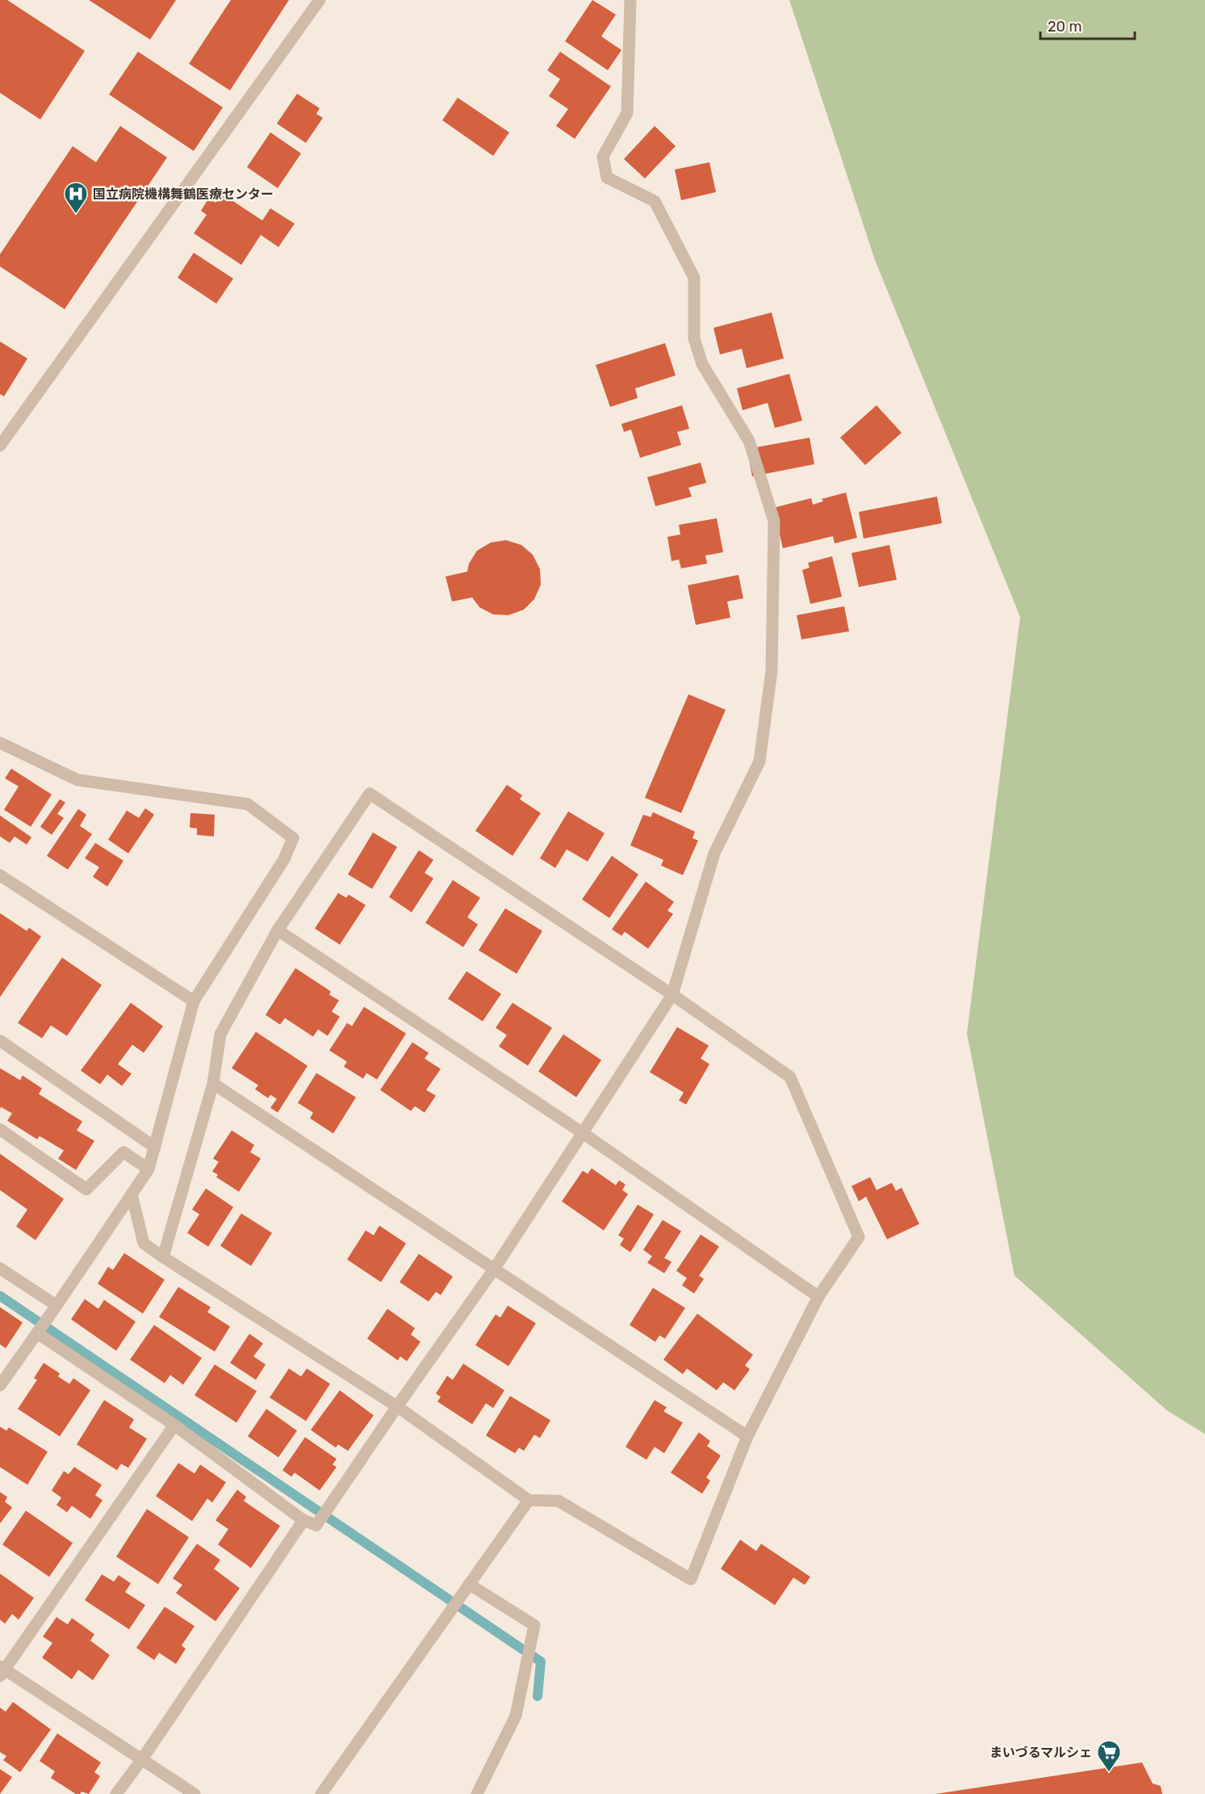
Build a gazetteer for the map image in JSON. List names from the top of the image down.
{
  "places": {
    "hospital": ["国立病院機構舞鶴医療センター"],
    "supermarket": ["まいづるマルシェ"]
  },
  "scale_bar": "20 m"
}
